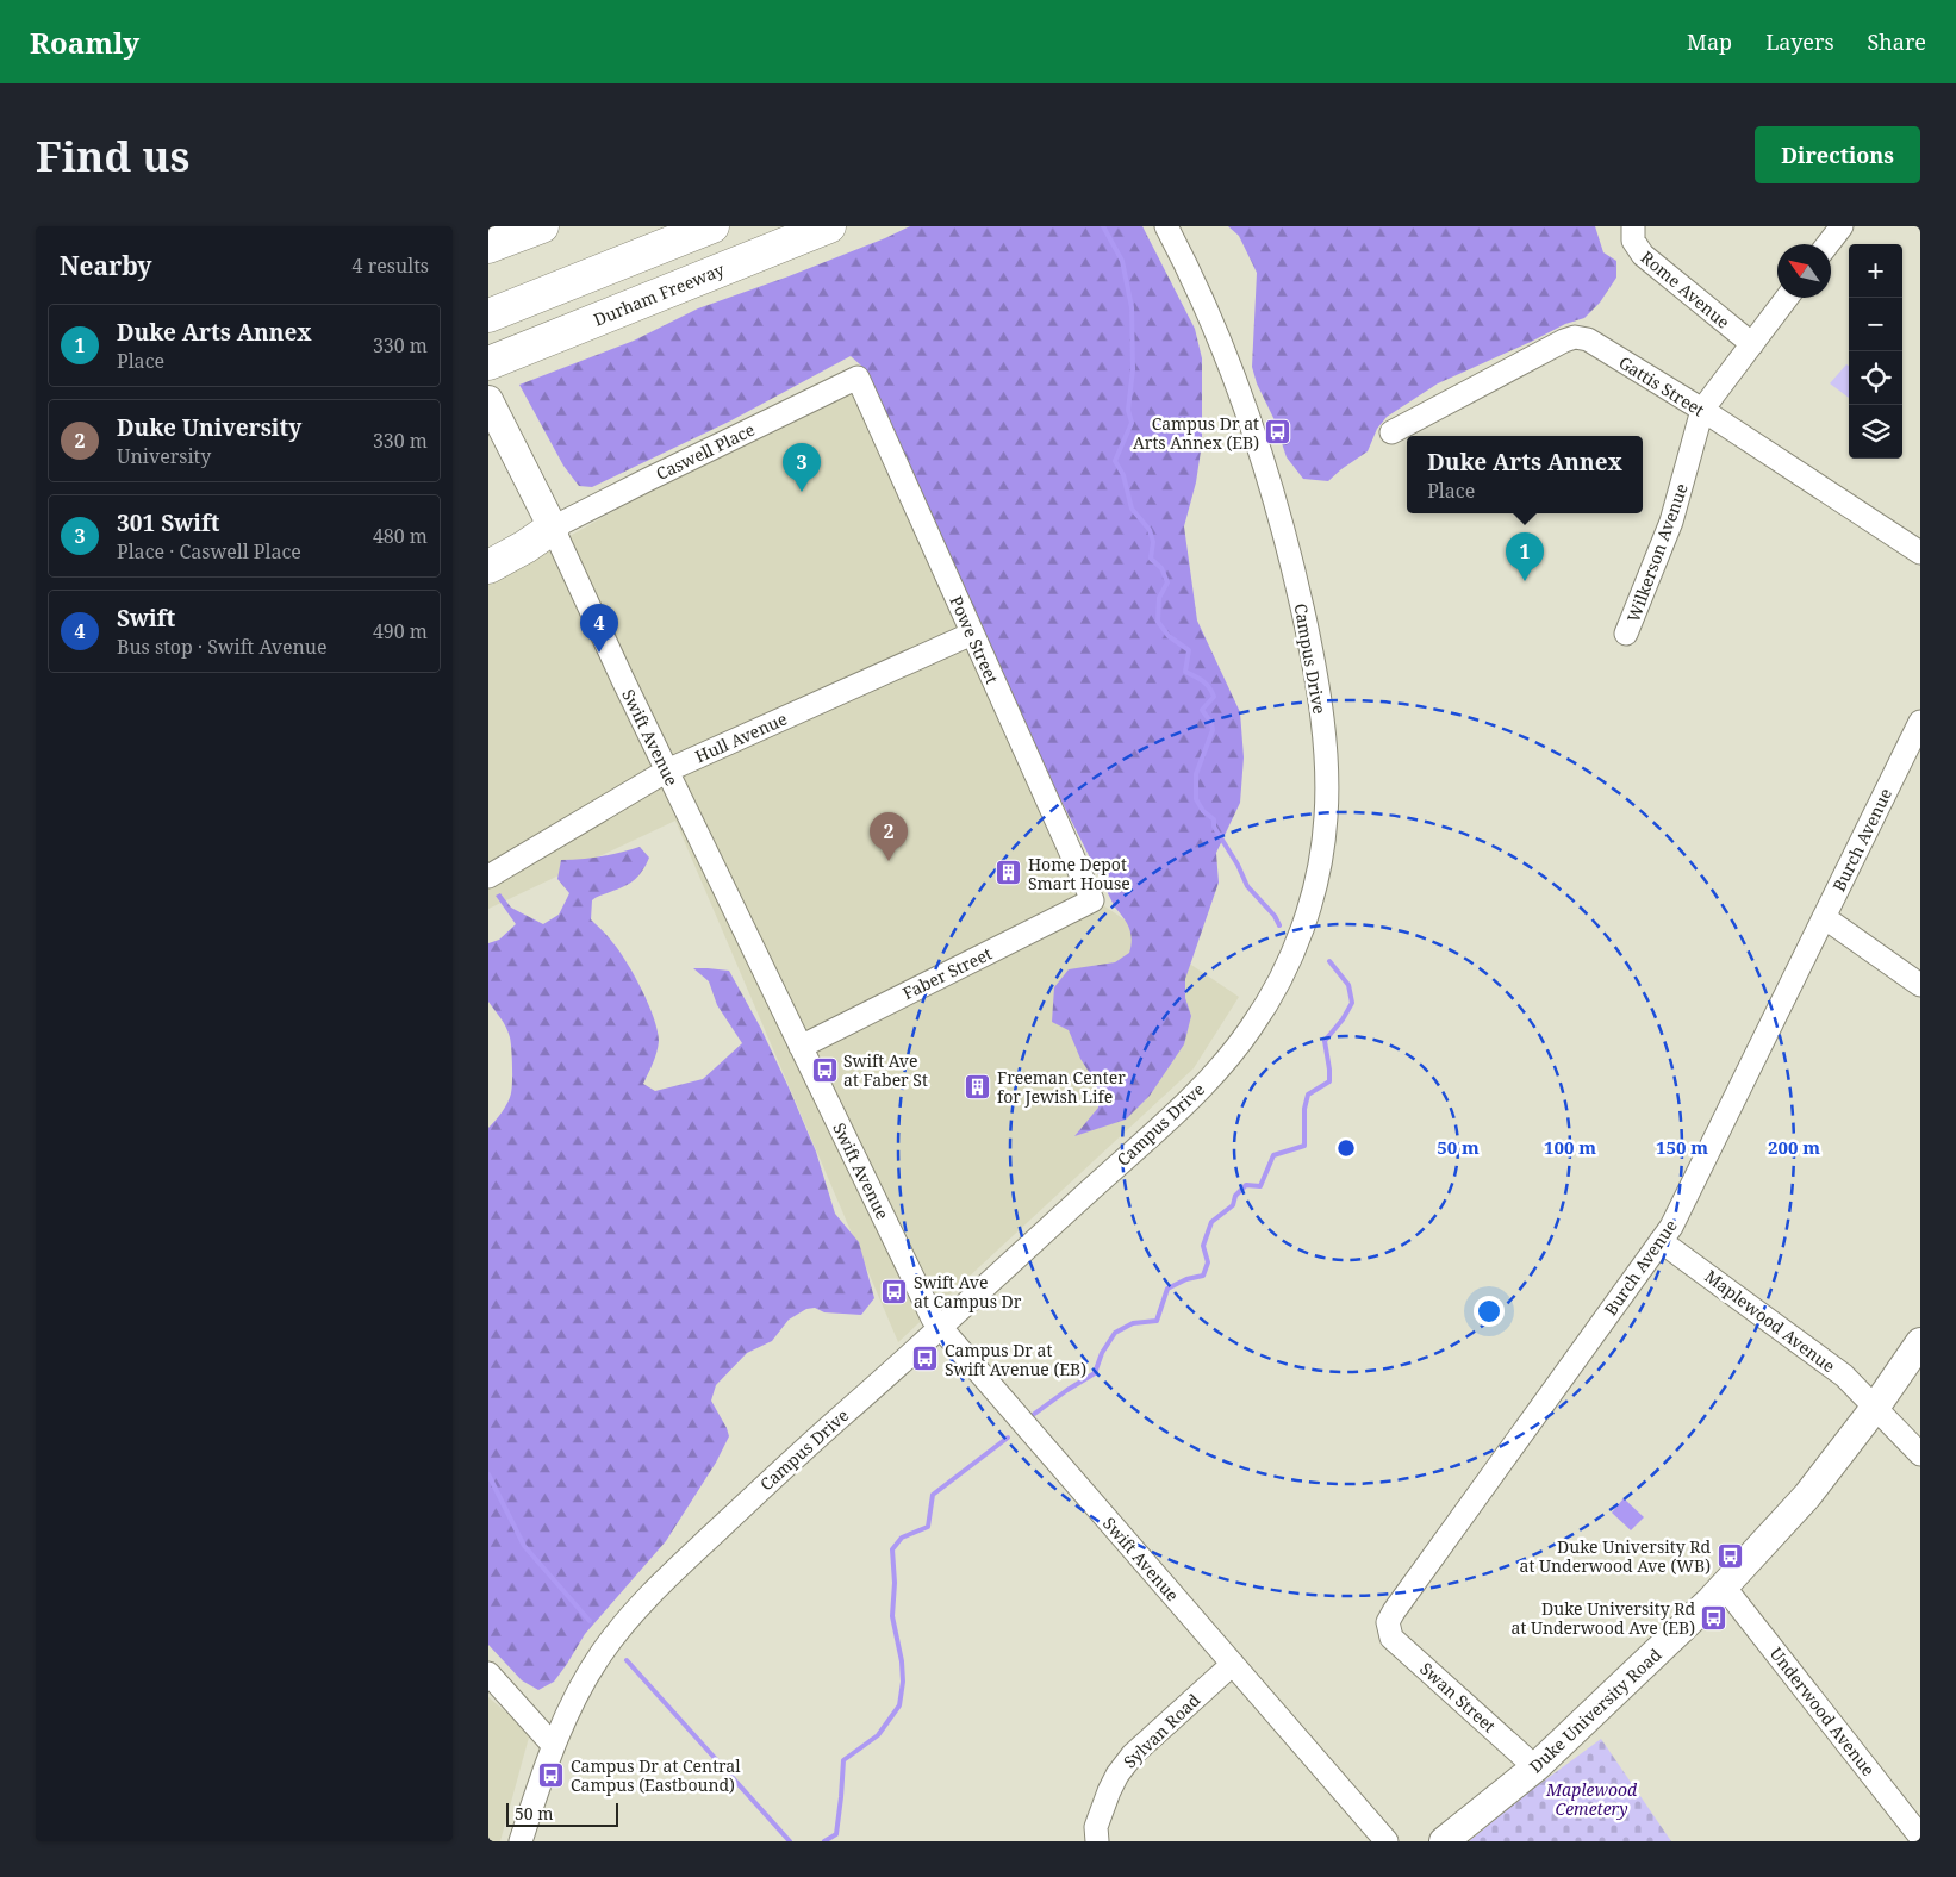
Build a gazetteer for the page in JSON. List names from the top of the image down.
{
  "streets": {
    "highway": ["Durham Freeway"],
    "main road": ["Swift Avenue", "Duke University Road"],
    "street": [
      "Rome Avenue",
      "Gattis Street",
      "Caswell Place",
      "Wilkerson Avenue",
      "Powe Street",
      "Campus Drive",
      "Hull Avenue",
      "Burch Avenue",
      "Faber Street",
      "Maplewood Avenue",
      "Swan Street",
      "Underwood Avenue",
      "Sylvan Road"
    ]
  },
  "crossings": [
    ["Rome Avenue", "Wilkerson Avenue"],
    ["Gattis Street", "Wilkerson Avenue"],
    ["Caswell Place", "Powe Street"],
    ["Caswell Place", "Swift Avenue"],
    ["Powe Street", "Hull Avenue"],
    ["Powe Street", "Faber Street"],
    ["Campus Drive", "Swift Avenue"],
    ["Swift Avenue", "Hull Avenue"],
    ["Swift Avenue", "Faber Street"],
    ["Swift Avenue", "Sylvan Road"],
    ["Burch Avenue", "Maplewood Avenue"],
    ["Burch Avenue", "Swan Street"],
    ["Maplewood Avenue", "Duke University Road"],
    ["Swan Street", "Duke University Road"],
    ["Duke University Road", "Underwood Avenue"]
  ],
  "parks": ["Maplewood Cemetery"],
  "places": {
    "bus stop": [
      "Campus Dr at Arts Annex (EB)",
      "Swift Ave at Faber St",
      "Swift Ave at Campus Dr",
      "Campus Dr at Swift Avenue (EB)",
      "Duke University Rd at Underwood Ave (WB)",
      "Duke University Rd at Underwood Ave (EB)",
      "Campus Dr at Central Campus (Eastbound)"
    ],
    "building": ["Home Depot Smart House", "Freeman Center for Jewish Life"]
  },
  "scale_bar": "50 m",
  "north": "top left",
  "page": {
    "header": "Roamly",
    "nav": ["Map", "Layers", "Share"],
    "buttons": "Directions",
    "title": "Find us",
    "heading": ["Nearby", "4 results"],
    "map_buttons": ["+", "−"],
    "list": [
      {
        "mark": "1",
        "name": "Duke Arts Annex",
        "note": "Place",
        "value": "330 m"
      },
      {
        "mark": "2",
        "name": "Duke University",
        "note": "University",
        "value": "330 m"
      },
      {
        "mark": "3",
        "name": "301 Swift",
        "note": "Place · Caswell Place",
        "value": "480 m"
      },
      {
        "mark": "4",
        "name": "Swift",
        "note": "Bus stop · Swift Avenue",
        "value": "490 m"
      }
    ],
    "popup": ["Duke Arts Annex", "Place"],
    "pins": [
      "3",
      "1",
      "4",
      "2"
    ],
    "scale": "50 m"
  },
  "rings": [
    "50 m",
    "100 m",
    "150 m",
    "200 m"
  ]
}
